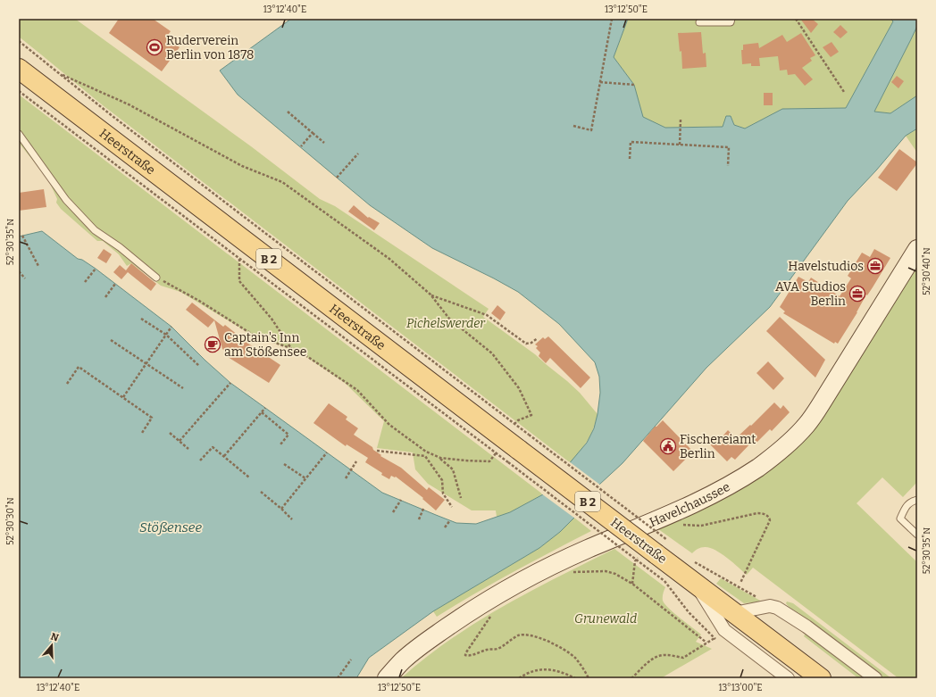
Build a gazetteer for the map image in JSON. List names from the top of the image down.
{
  "streets": {
    "main road": ["Heerstraße", "B 2"],
    "street": ["Havelchaussee"]
  },
  "water": ["Stößensee"],
  "parks": ["Pichelswerder", "Grunewald"],
  "places": {
    "sports": ["Ruderverein Berlin von 1878"],
    "office": ["Havelstudios", "AVA Studios Berlin"],
    "cafe": ["Captain's Inn am Stößensee"],
    "public building": ["Fischereiamt Berlin"]
  },
  "north": "top",
  "coordinates": [
    "13°12'40\"E",
    "13°12'50\"E",
    "52°30'35\"N",
    "52°30'40\"N",
    "52°30'30\"N",
    "13°13'00\"E"
  ]
}
